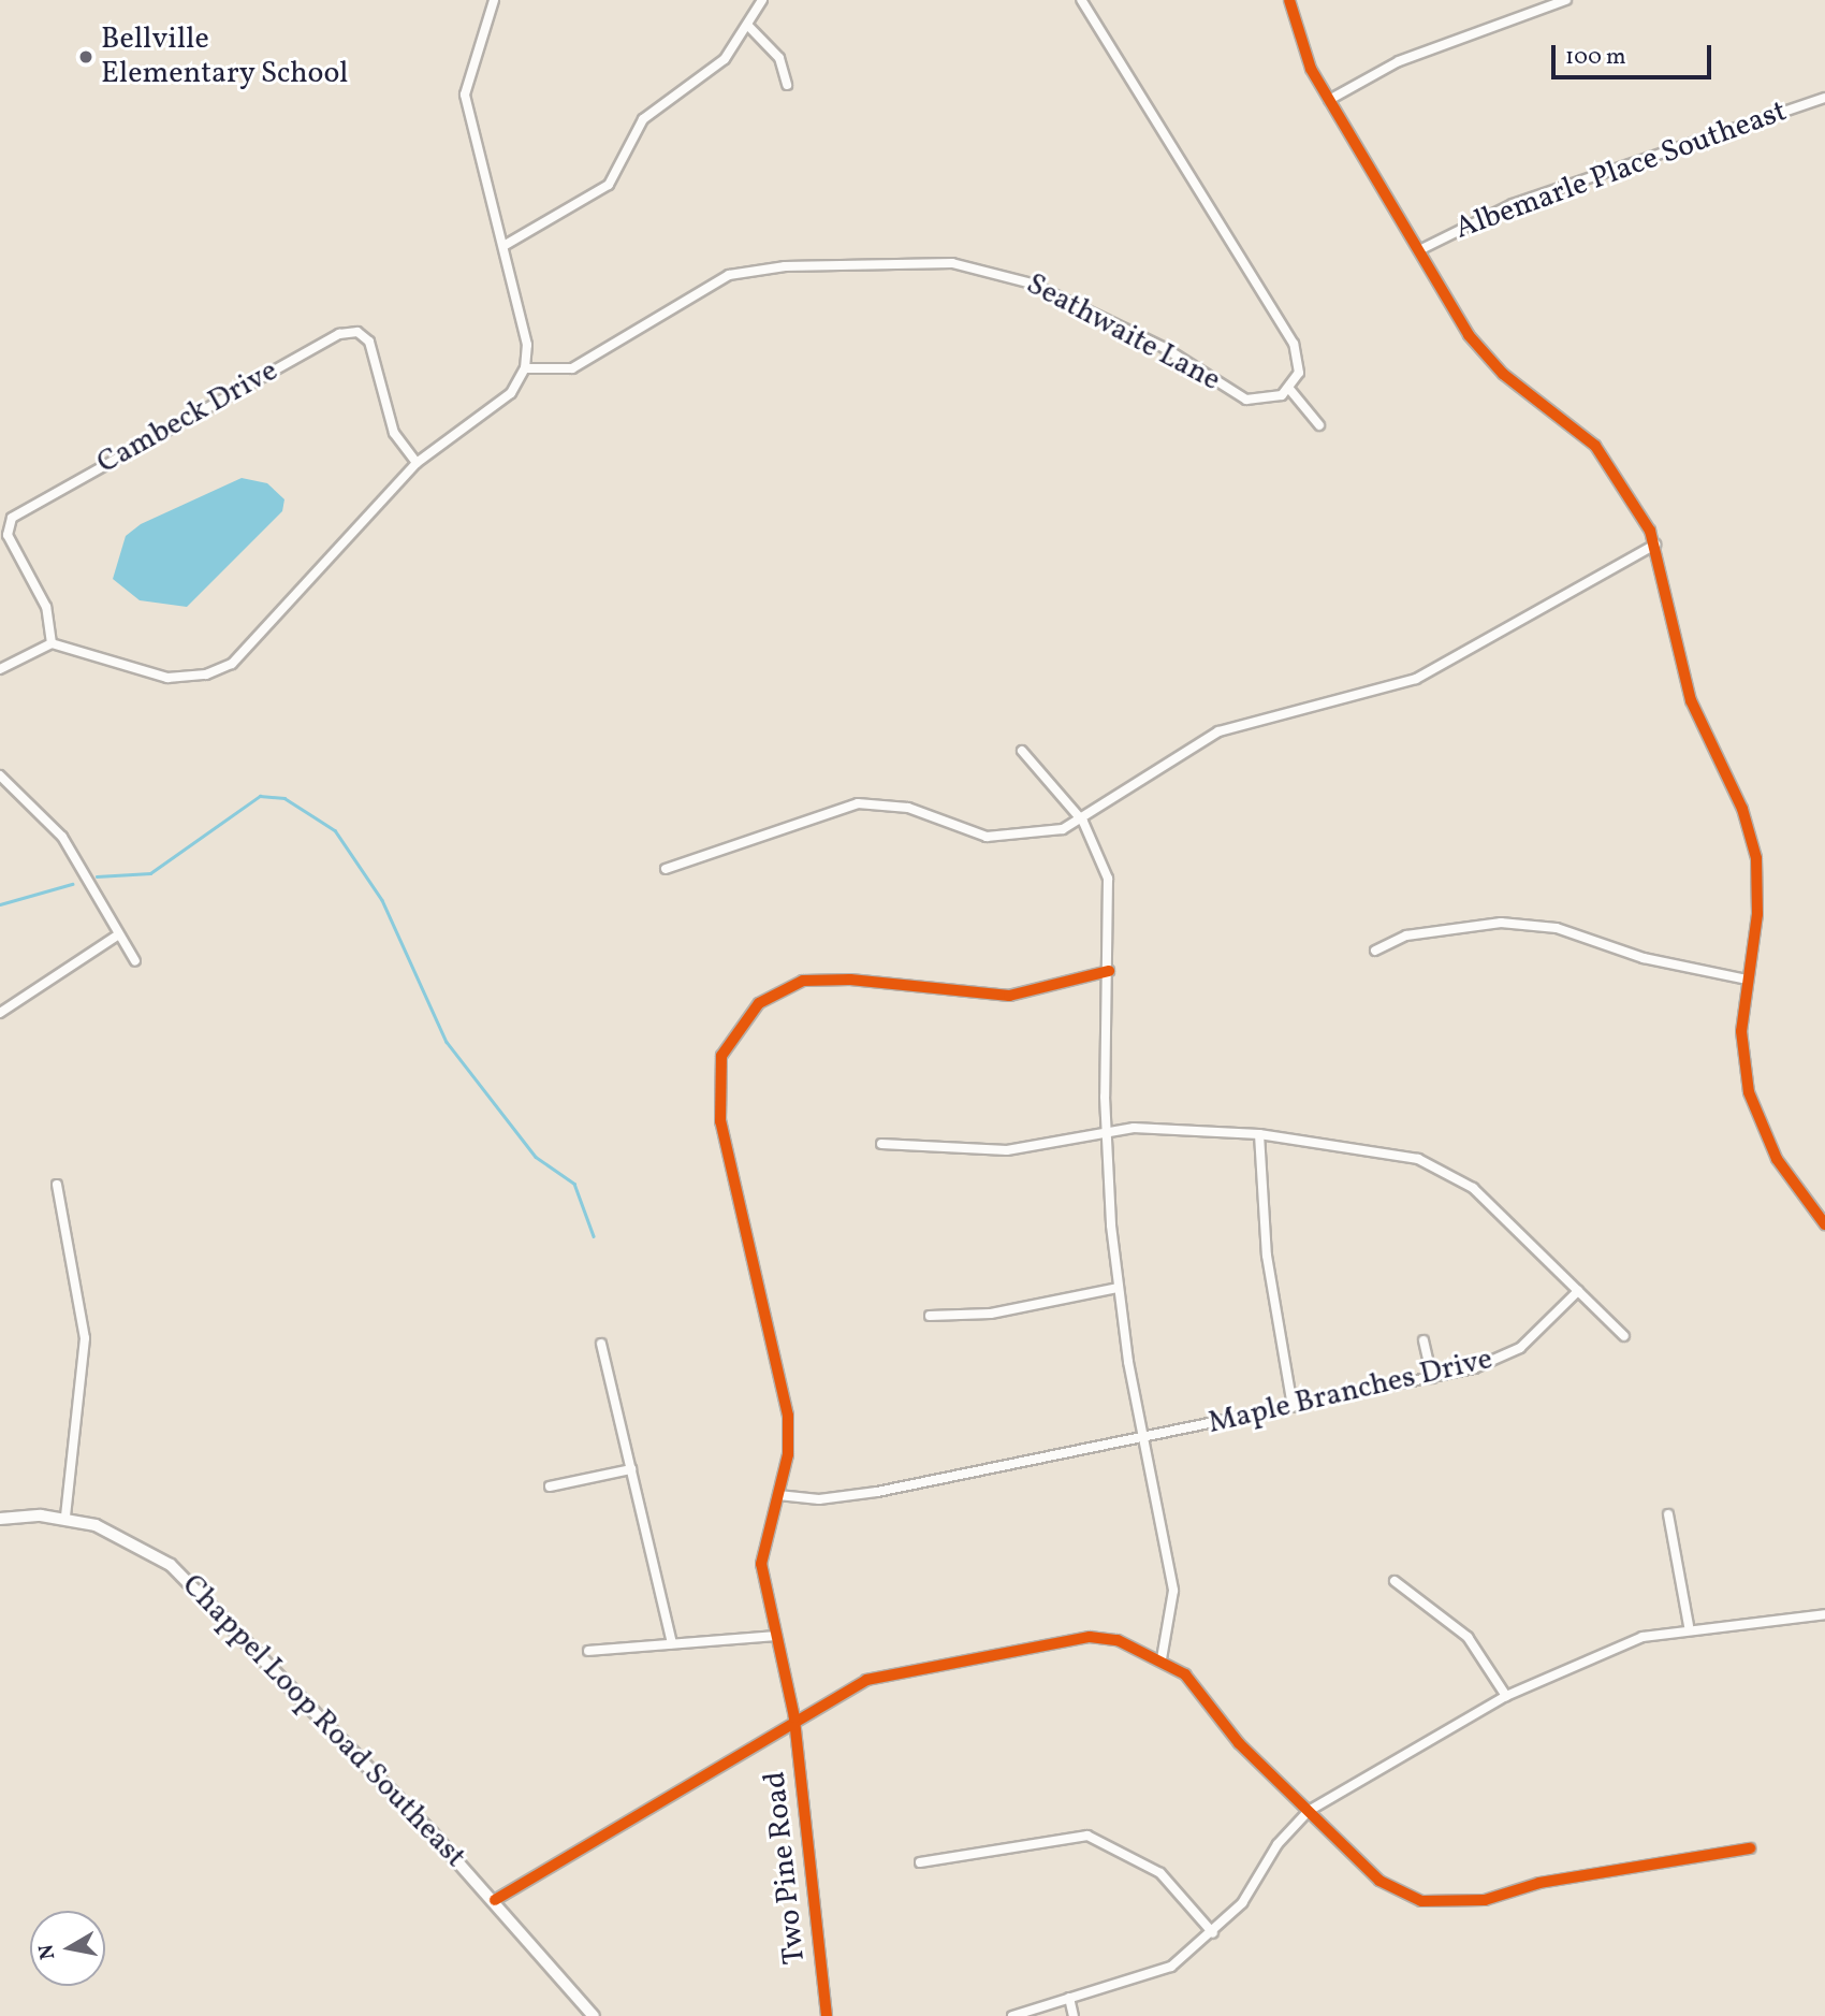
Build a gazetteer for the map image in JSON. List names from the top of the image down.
{
  "streets": {
    "street": [
      "Albemarle Place Southeast",
      "Seathwaite Lane",
      "Cambeck Drive",
      "Maple Branches Drive",
      "Chappel Loop Road Southeast",
      "Two Pine Road"
    ]
  },
  "crossings": [
    ["Maple Branches Drive", "Two Pine Road"]
  ],
  "places": ["Bellville Elementary School"],
  "scale_bar": "100 m",
  "north": "left"
}
